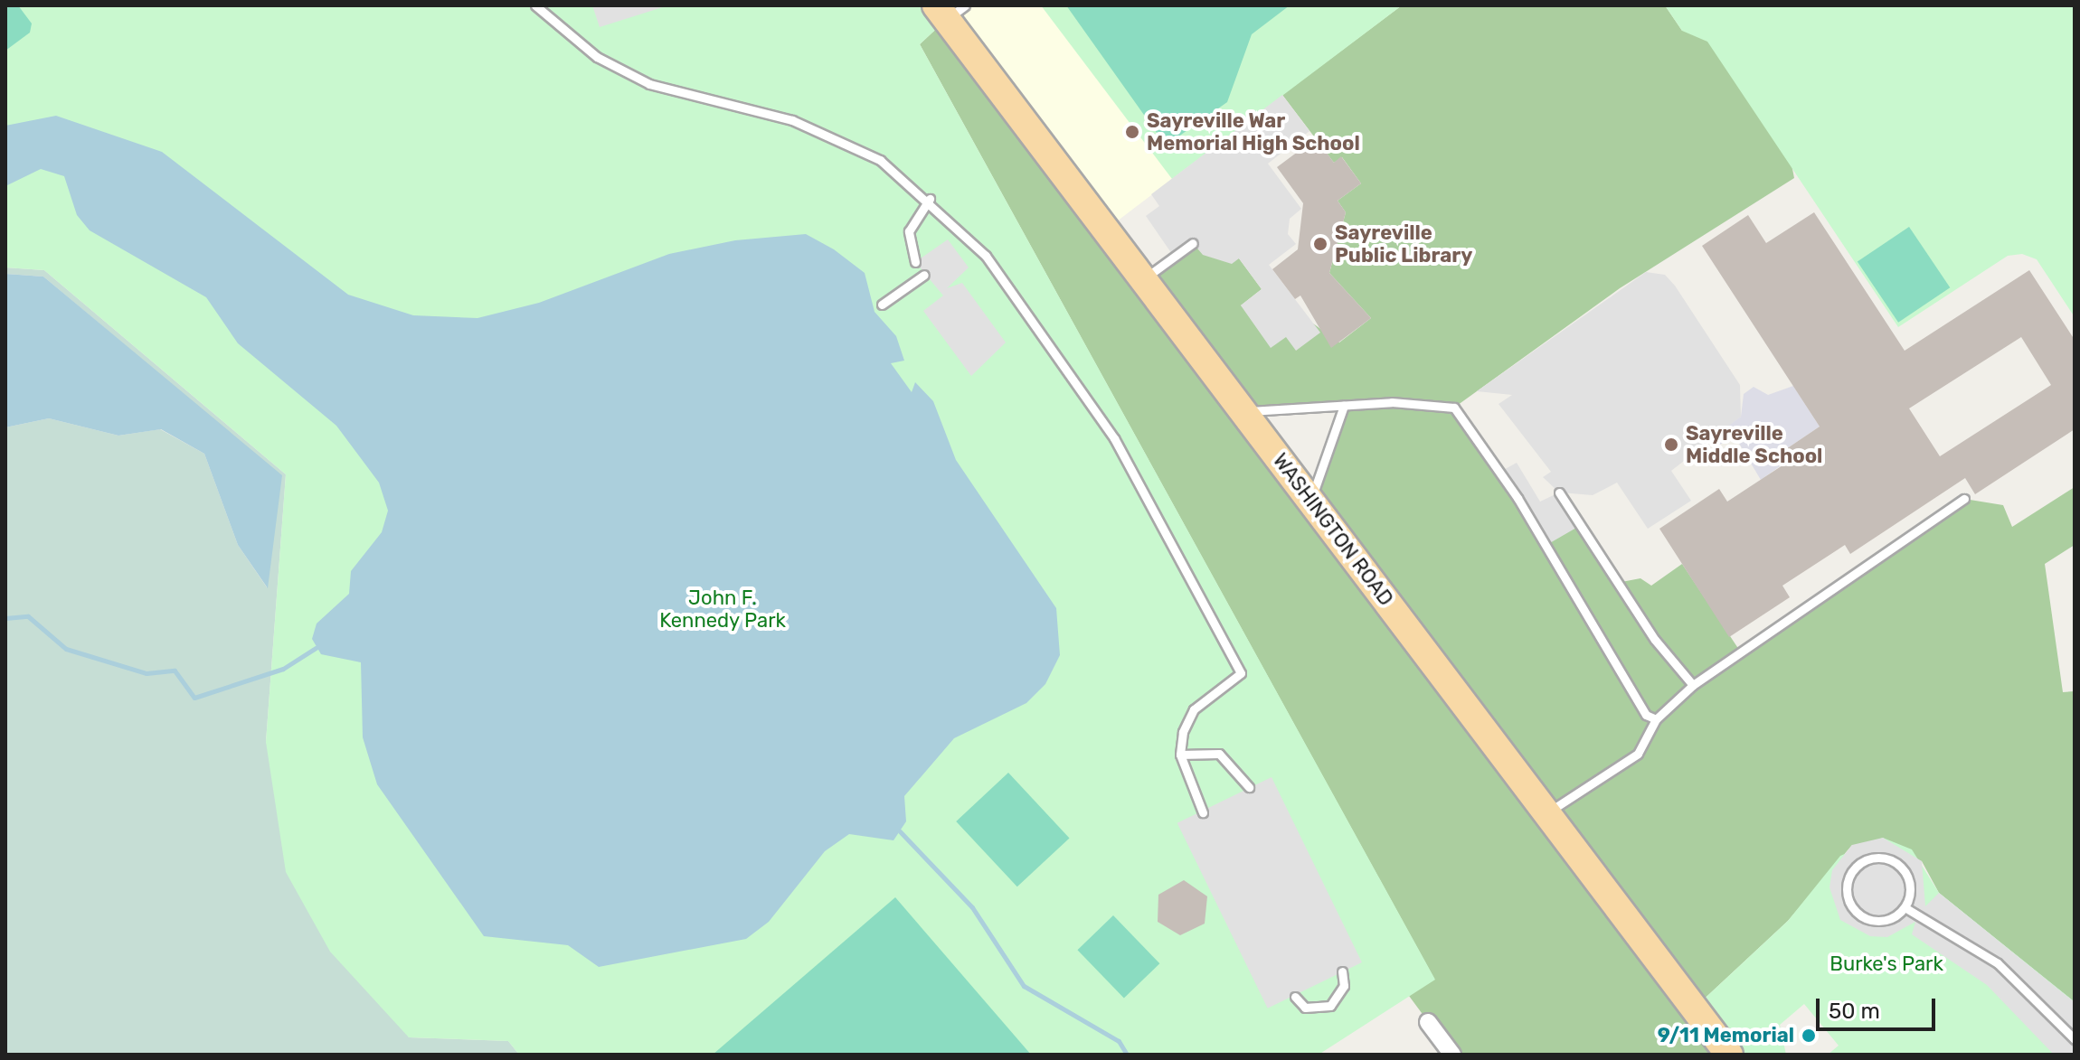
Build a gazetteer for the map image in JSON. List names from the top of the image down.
{
  "streets": {
    "main road": ["WASHINGTON ROAD"]
  },
  "parks": ["John F. Kennedy Park", "Burke's Park"],
  "places": [
    "Sayreville War Memorial High School",
    "Sayreville Public Library",
    "Sayreville Middle School",
    "9/11 Memorial"
  ],
  "scale_bar": "50 m"
}
